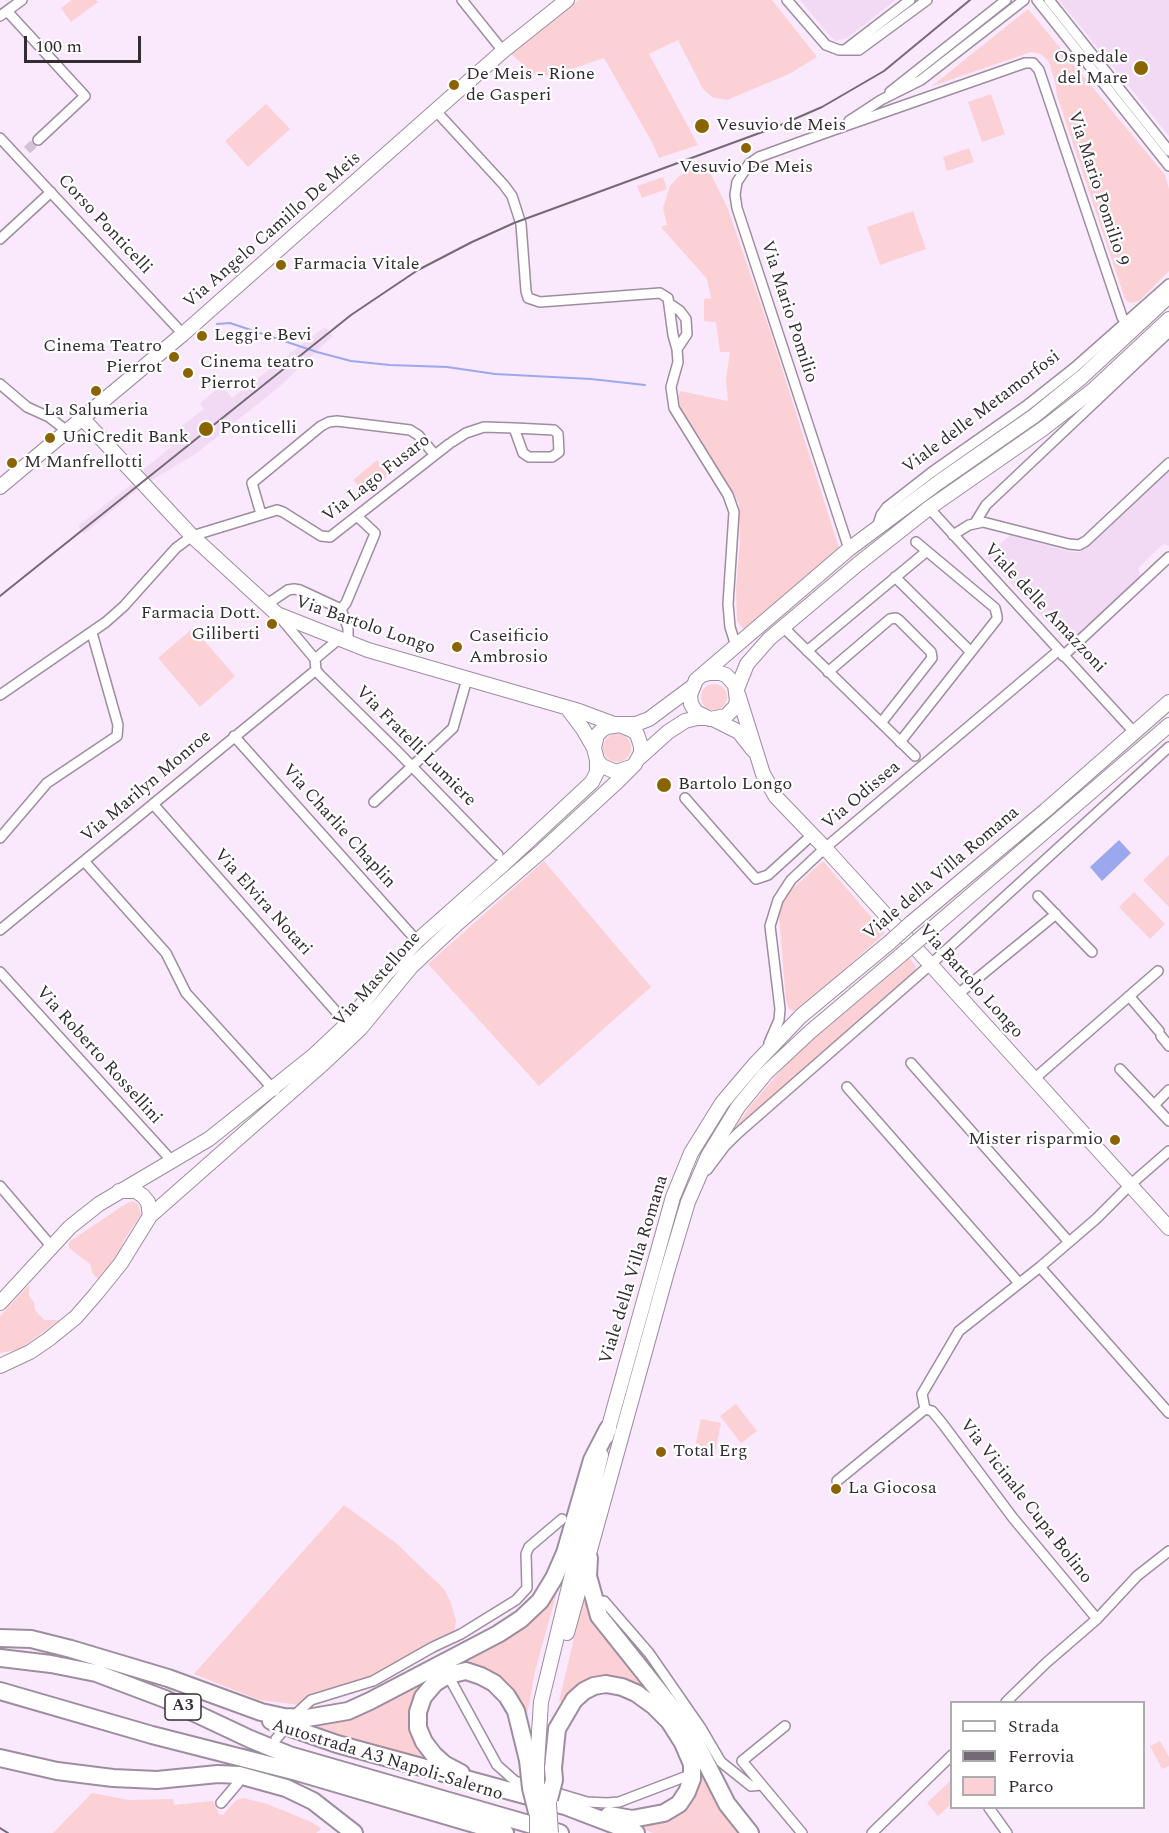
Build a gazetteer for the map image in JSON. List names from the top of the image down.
{
  "streets": {
    "highway": ["A3", "Autostrada A3 Napoli-Salerno"],
    "street": [
      "Via Mario Pomilio 9",
      "Corso Ponticelli",
      "Via Angelo Camillo De Meis",
      "Via Mario Pomilio",
      "Viale delle Metamorfosi",
      "Via Lago Fusaro",
      "Viale delle Amazzoni",
      "Via Bartolo Longo",
      "Via Fratelli Lumiere",
      "Via Marilyn Monroe",
      "Via Odissea",
      "Via Charlie Chaplin",
      "Viale della Villa Romana",
      "Via Elvira Notari",
      "Via Mastellone",
      "Via Roberto Rossellini",
      "Via Vicinale Cupa Bolino"
    ]
  },
  "crossings": [
    ["Via Mario Pomilio 9", "Via Mario Pomilio"],
    ["Via Mario Pomilio 9", "Viale delle Metamorfosi"],
    ["Corso Ponticelli", "Via Angelo Camillo De Meis"],
    ["Via Angelo Camillo De Meis", "Via Bartolo Longo"],
    ["Via Mario Pomilio", "Viale delle Metamorfosi"],
    ["Viale delle Metamorfosi", "Viale delle Amazzoni"],
    ["Viale delle Metamorfosi", "Via Bartolo Longo"],
    ["Via Lago Fusaro", "Via Bartolo Longo"],
    ["Viale delle Amazzoni", "Via Odissea"],
    ["Viale delle Amazzoni", "Viale della Villa Romana"],
    ["Via Bartolo Longo", "Via Odissea"],
    ["Via Bartolo Longo", "Viale della Villa Romana"],
    ["Via Bartolo Longo", "Via Mastellone"],
    ["Via Fratelli Lumiere", "Via Marilyn Monroe"],
    ["Via Marilyn Monroe", "Via Charlie Chaplin"],
    ["Via Marilyn Monroe", "Via Elvira Notari"],
    ["Via Odissea", "Viale della Villa Romana"],
    ["Via Charlie Chaplin", "Via Mastellone"],
    ["Via Elvira Notari", "Via Mastellone"],
    ["Via Mastellone", "Via Roberto Rossellini"],
    ["A3", "Autostrada A3 Napoli-Salerno"]
  ],
  "places": [
    "Ospedale del Mare",
    "De Meis - Rione de Gasperi",
    "Vesuvio de Meis",
    "Vesuvio De Meis",
    "Farmacia Vitale",
    "Leggi e Bevi",
    "Cinema Teatro Pierrot",
    "Cinema teatro Pierrot",
    "La Salumeria",
    "Ponticelli",
    "UniCredit Bank",
    "M Manfrellotti",
    "Farmacia Dott. Giliberti",
    "Caseificio Ambrosio",
    "Bartolo Longo",
    "Mister risparmio",
    "Total Erg",
    "La Giocosa"
  ],
  "legend": ["Strada", "Ferrovia", "Parco"],
  "scale_bar": "100 m"
}
